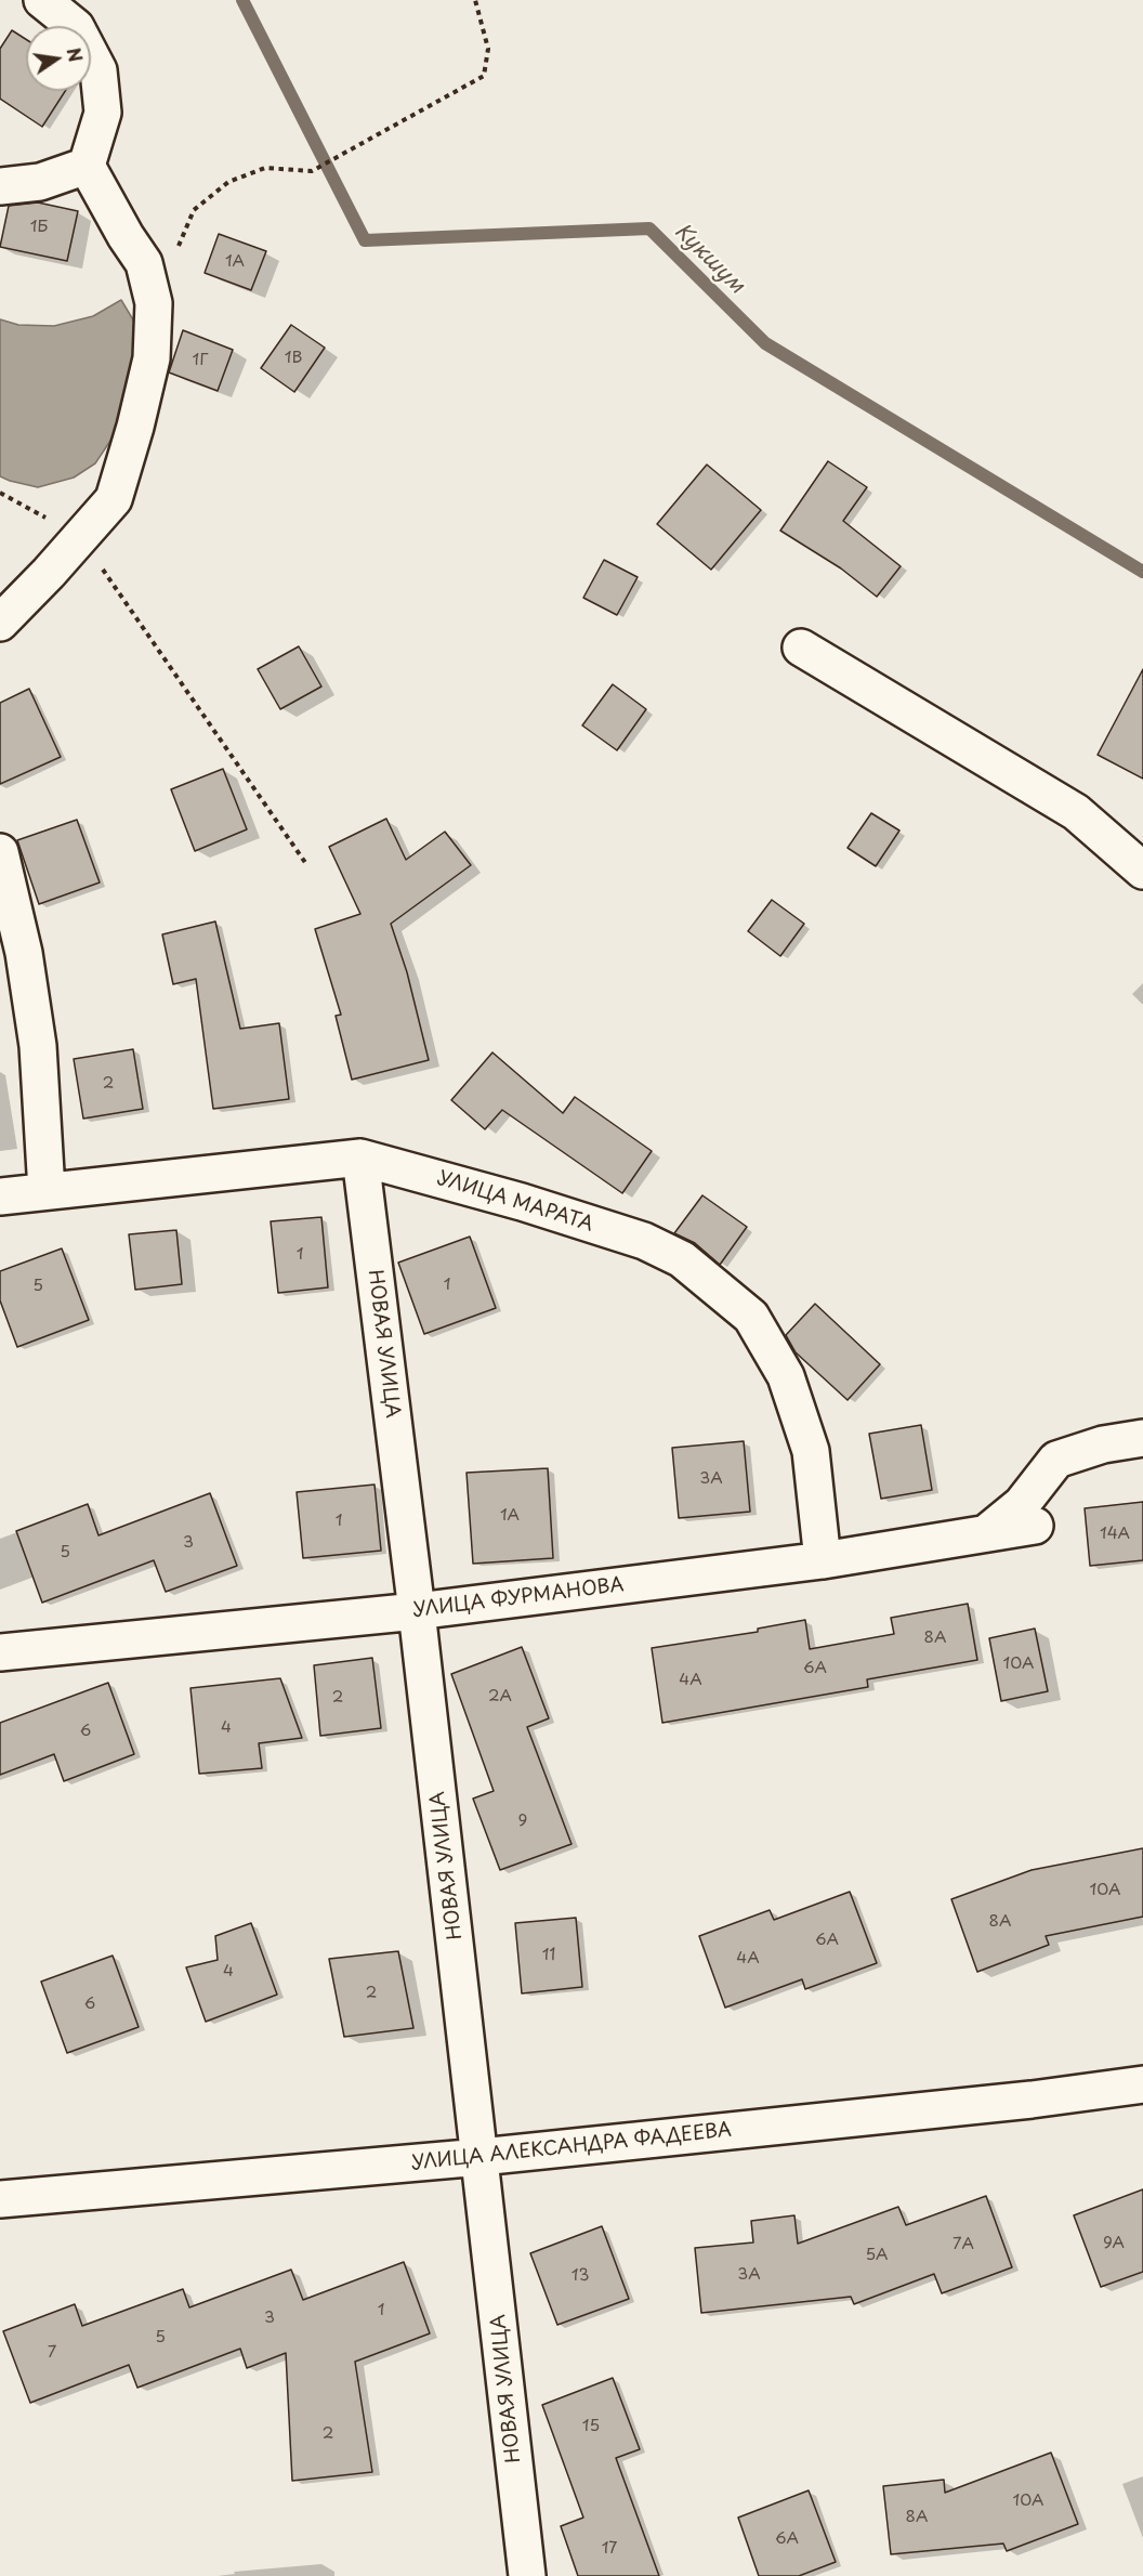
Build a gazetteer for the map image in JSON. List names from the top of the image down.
{
  "streets": {
    "street": [
      "УЛИЦА МАРАТА",
      "НОВАЯ УЛИЦА",
      "УЛИЦА ФУРМАНОВА",
      "УЛИЦА АЛЕКСАНДРА ФАДЕЕВА"
    ]
  },
  "crossings": [
    ["УЛИЦА МАРАТА", "НОВАЯ УЛИЦА"],
    ["УЛИЦА МАРАТА", "УЛИЦА ФУРМАНОВА"],
    ["НОВАЯ УЛИЦА", "УЛИЦА ФУРМАНОВА"],
    ["НОВАЯ УЛИЦА", "УЛИЦА АЛЕКСАНДРА ФАДЕЕВА"]
  ],
  "water": ["Кукшум"],
  "house_numbers": [
    "1Б",
    "1А",
    "1В",
    "1Г",
    "2",
    "1",
    "1",
    "5",
    "3А",
    "1А",
    "1",
    "14А",
    "3",
    "5",
    "8А",
    "10А",
    "6А",
    "4А",
    "2А",
    "2",
    "4",
    "6",
    "9",
    "10А",
    "8А",
    "6А",
    "11",
    "4А",
    "4",
    "2",
    "6",
    "9А",
    "7А",
    "5А",
    "3А",
    "13",
    "1",
    "3",
    "5",
    "7",
    "15",
    "2",
    "10А",
    "8А",
    "6А",
    "17"
  ],
  "north": "right"
}
